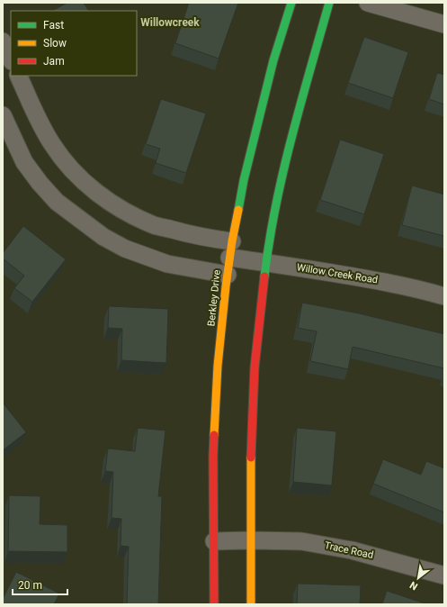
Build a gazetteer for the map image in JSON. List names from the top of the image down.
{
  "streets": {
    "street": ["Willow Creek Road", "Berkley Drive", "Trace Road"]
  },
  "crossings": [
    ["Willow Creek Road", "Berkley Drive"],
    ["Berkley Drive", "Trace Road"]
  ],
  "districts": ["Willowcreek"],
  "legend": ["Fast", "Slow", "Jam"],
  "scale_bar": "20 m",
  "north": "bottom left"
}
